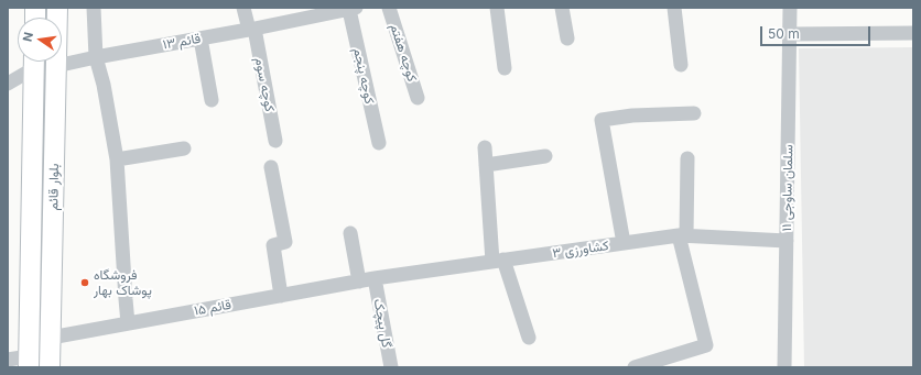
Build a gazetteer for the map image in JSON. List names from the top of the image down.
{
  "streets": {
    "street": [
      "قائم ۱۳",
      "کوچه هفتم",
      "کوچه پنجم",
      "کوچه سوم",
      "بلوار قائم",
      "سلمان ساوجی ۱۱",
      "کشاورزی ۳",
      "قائم ۱۵",
      "گل پیچک"
    ]
  },
  "crossings": [
    ["قائم ۱۳", "کوچه پنجم"],
    ["قائم ۱۳", "کوچه سوم"],
    ["قائم ۱۳", "بلوار قائم"],
    ["بلوار قائم", "قائم ۱۵"],
    ["سلمان ساوجی ۱۱", "کشاورزی ۳"],
    ["کشاورزی ۳", "قائم ۱۵"],
    ["کشاورزی ۳", "گل پیچک"],
    ["قائم ۱۵", "گل پیچک"]
  ],
  "places": ["فروشگاه پوشاک بهار"],
  "scale_bar": "50 m",
  "north": "left"
}
